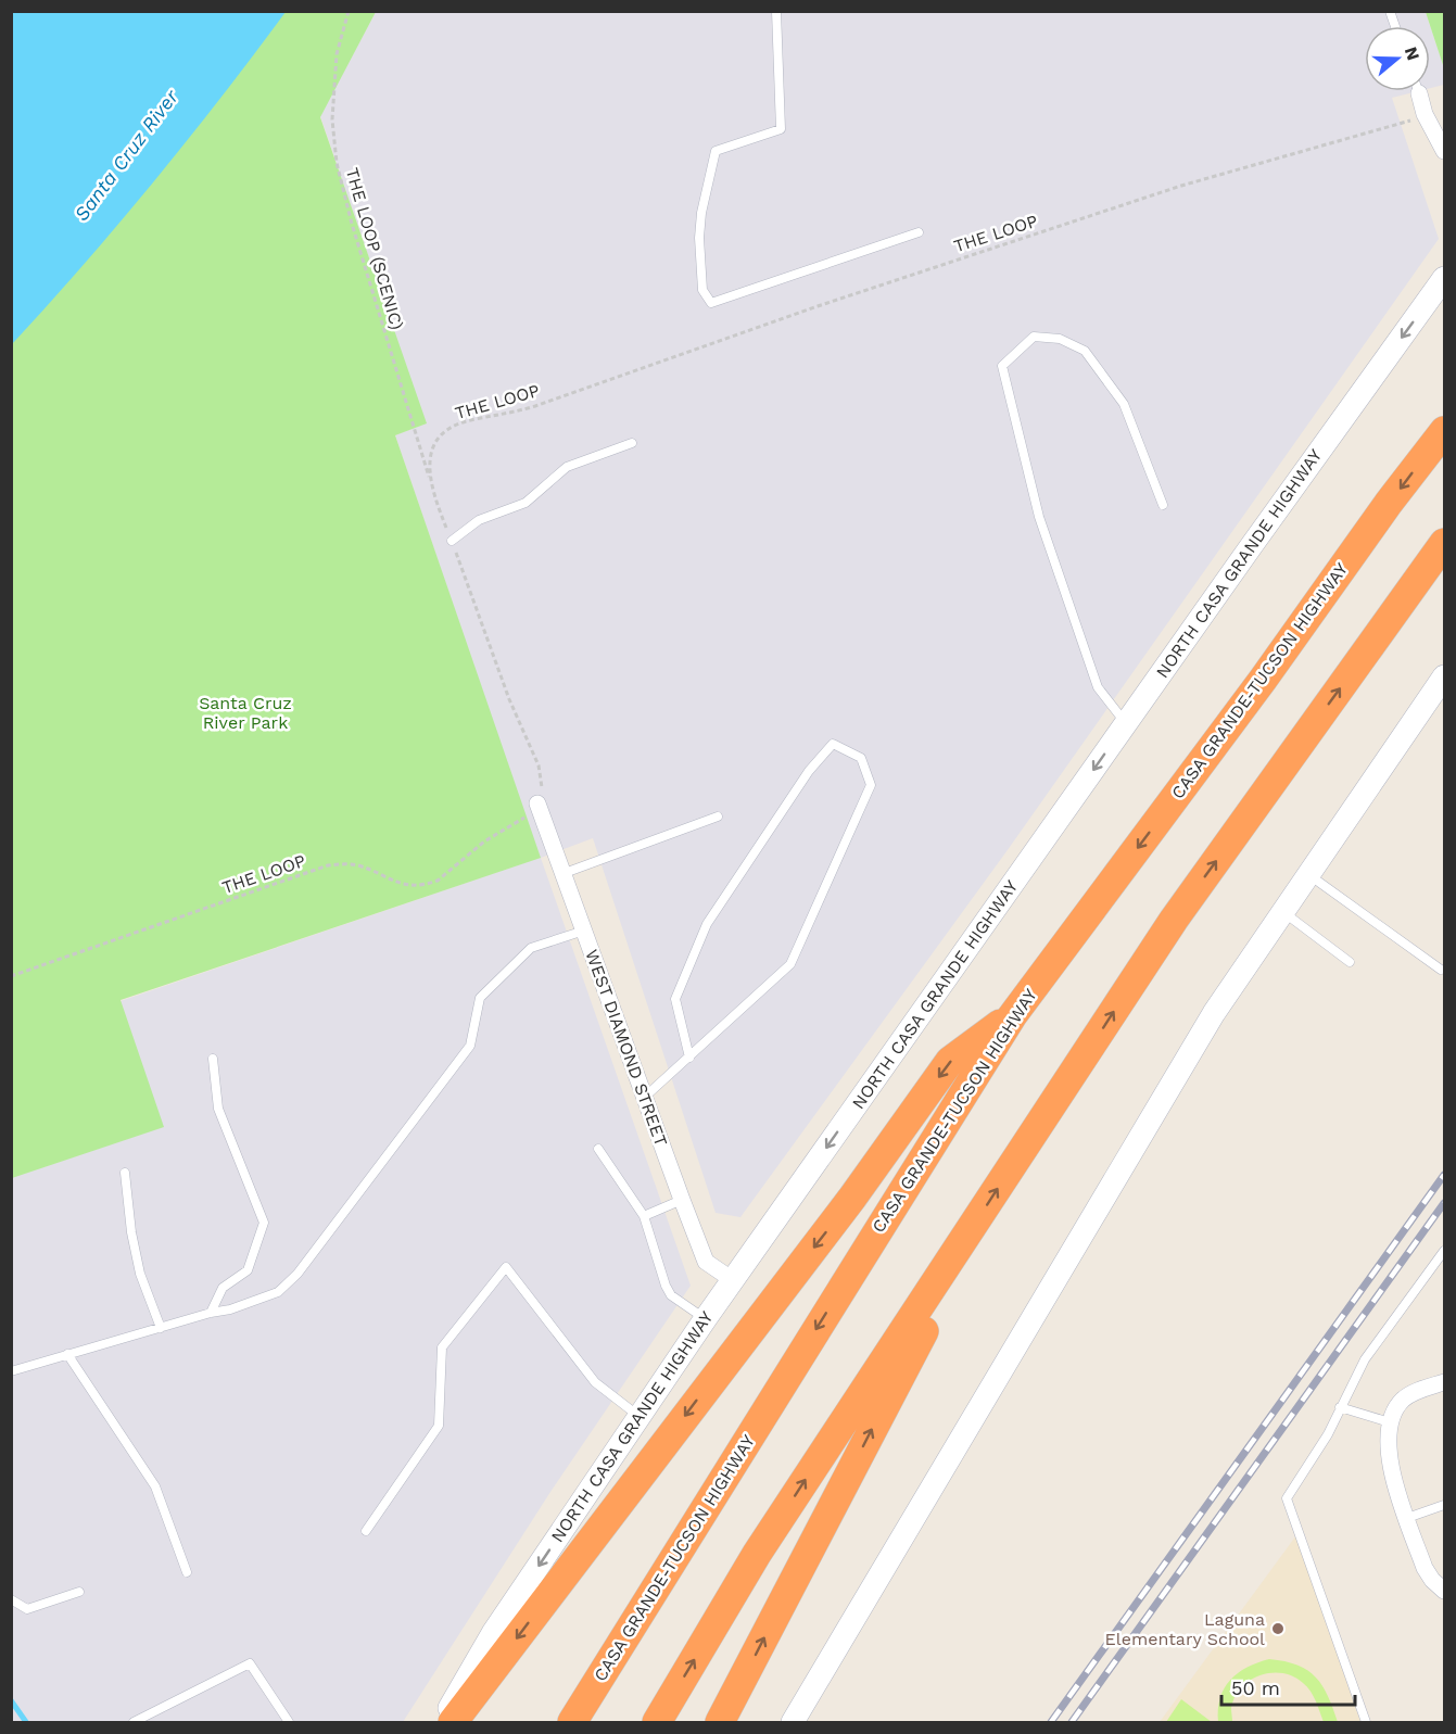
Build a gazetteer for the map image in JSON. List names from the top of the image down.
{
  "streets": {
    "highway": ["CASA GRANDE-TUCSON HIGHWAY"],
    "main road": ["NORTH CASA GRANDE HIGHWAY"],
    "street": ["WEST DIAMOND STREET"],
    "path": ["THE LOOP", "THE LOOP (SCENIC)"]
  },
  "crossings": [
    ["THE LOOP", "THE LOOP (SCENIC)"],
    ["THE LOOP", "WEST DIAMOND STREET"],
    ["NORTH CASA GRANDE HIGHWAY", "WEST DIAMOND STREET"]
  ],
  "one_way": ["NORTH CASA GRANDE HIGHWAY"],
  "water": ["Santa Cruz River"],
  "parks": ["Santa Cruz River Park"],
  "places": ["Laguna Elementary School"],
  "scale_bar": "50 m",
  "north": "right"
}
